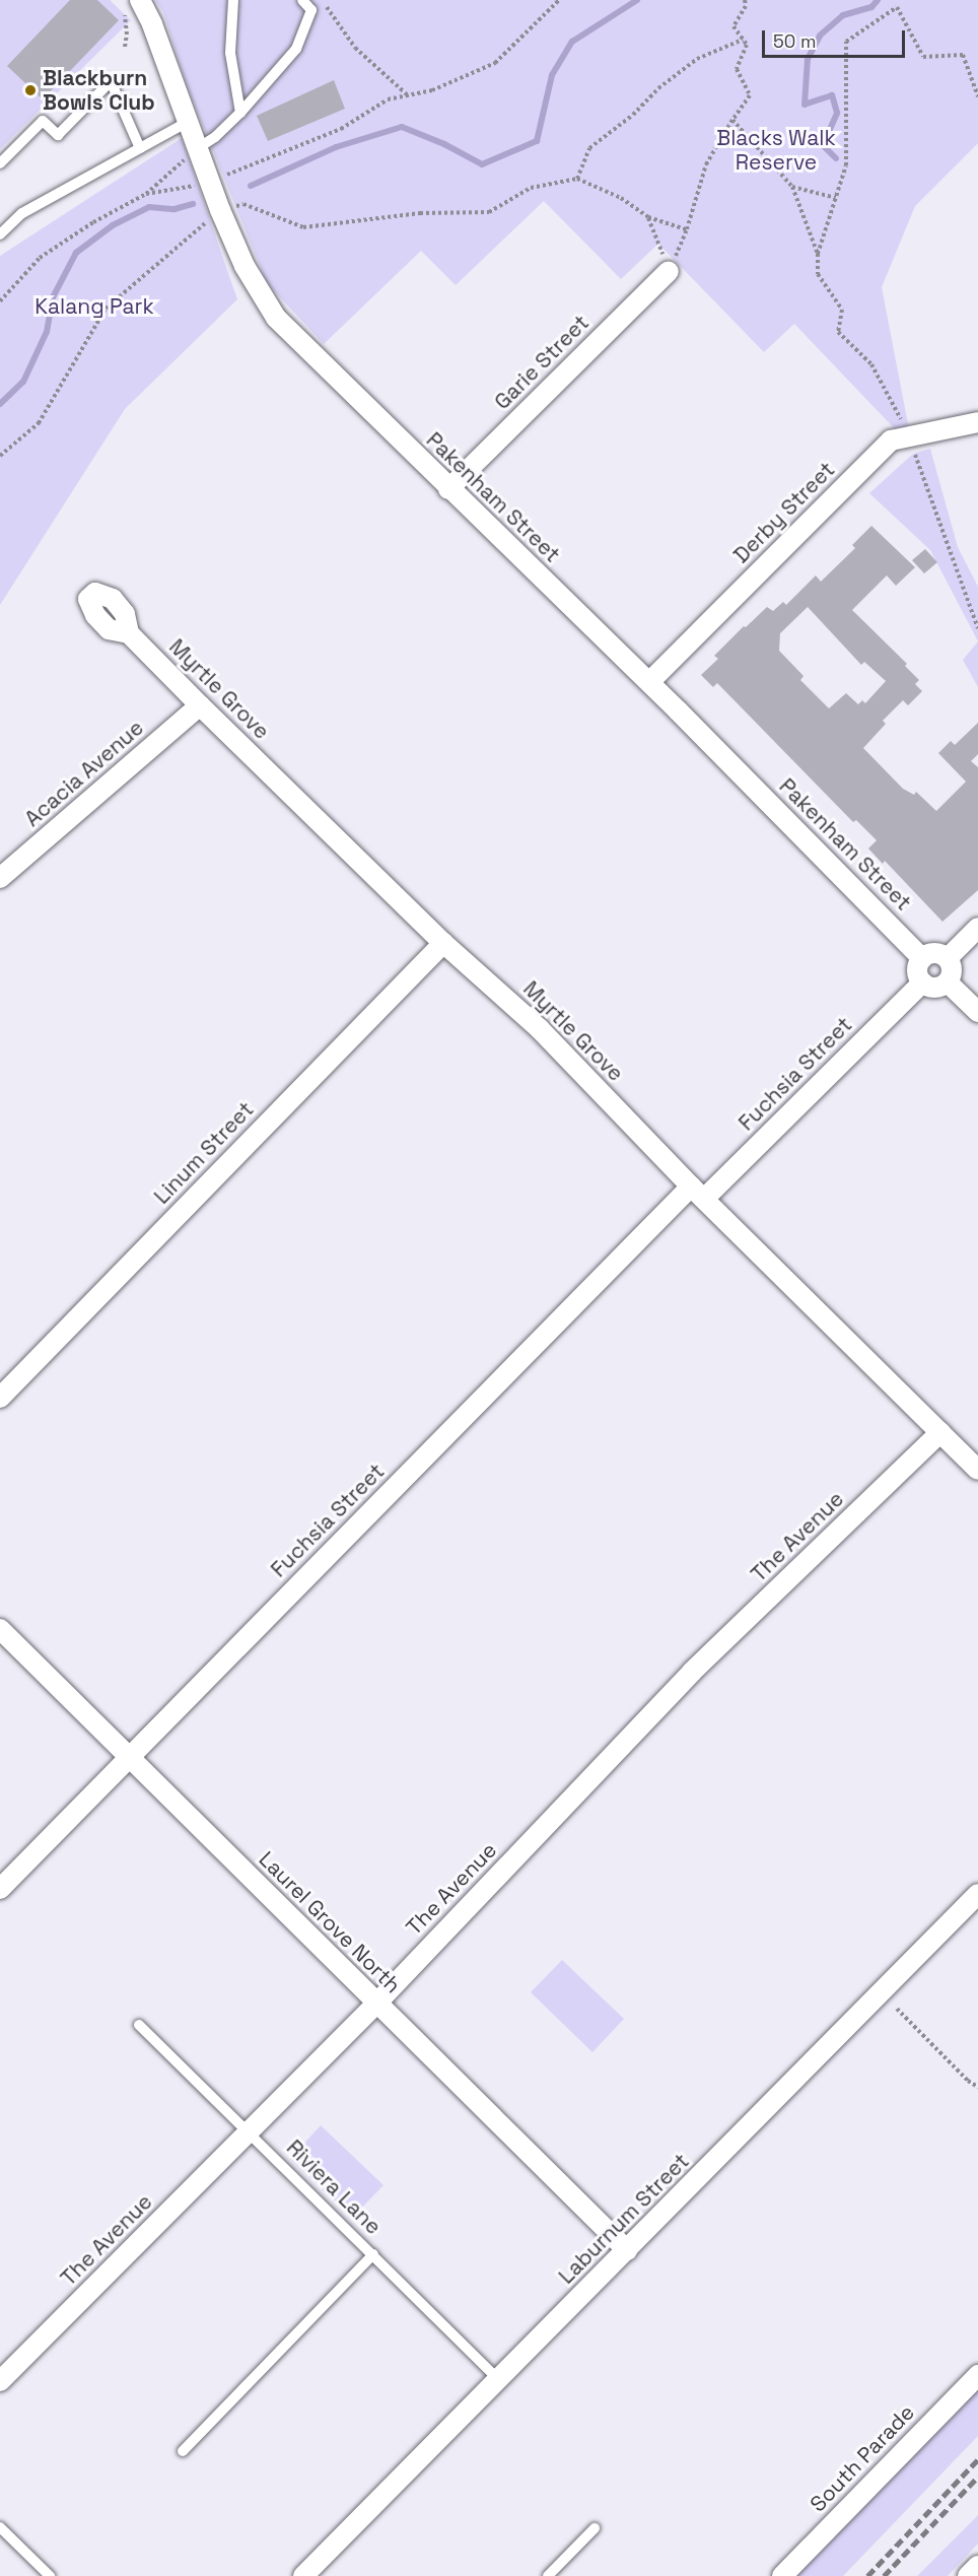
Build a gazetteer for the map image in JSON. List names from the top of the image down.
{
  "streets": {
    "street": [
      "Garie Street",
      "Pakenham Street",
      "Derby Street",
      "Myrtle Grove",
      "Acacia Avenue",
      "Fuchsia Street",
      "Linum Street",
      "The Avenue",
      "Laurel Grove North",
      "Laburnum Street",
      "South Parade"
    ],
    "lane": ["Riviera Lane"]
  },
  "crossings": [
    ["Garie Street", "Pakenham Street"],
    ["Pakenham Street", "Derby Street"],
    ["Pakenham Street", "Fuchsia Street"],
    ["Myrtle Grove", "Acacia Avenue"],
    ["Myrtle Grove", "Fuchsia Street"],
    ["Myrtle Grove", "Linum Street"],
    ["Myrtle Grove", "The Avenue"],
    ["Fuchsia Street", "Laurel Grove North"],
    ["The Avenue", "Laurel Grove North"],
    ["The Avenue", "Riviera Lane"],
    ["Laurel Grove North", "Laburnum Street"],
    ["Riviera Lane", "Laburnum Street"]
  ],
  "parks": ["Blacks Walk Reserve", "Kalang Park"],
  "places": ["Blackburn Bowls Club"],
  "scale_bar": "50 m"
}
